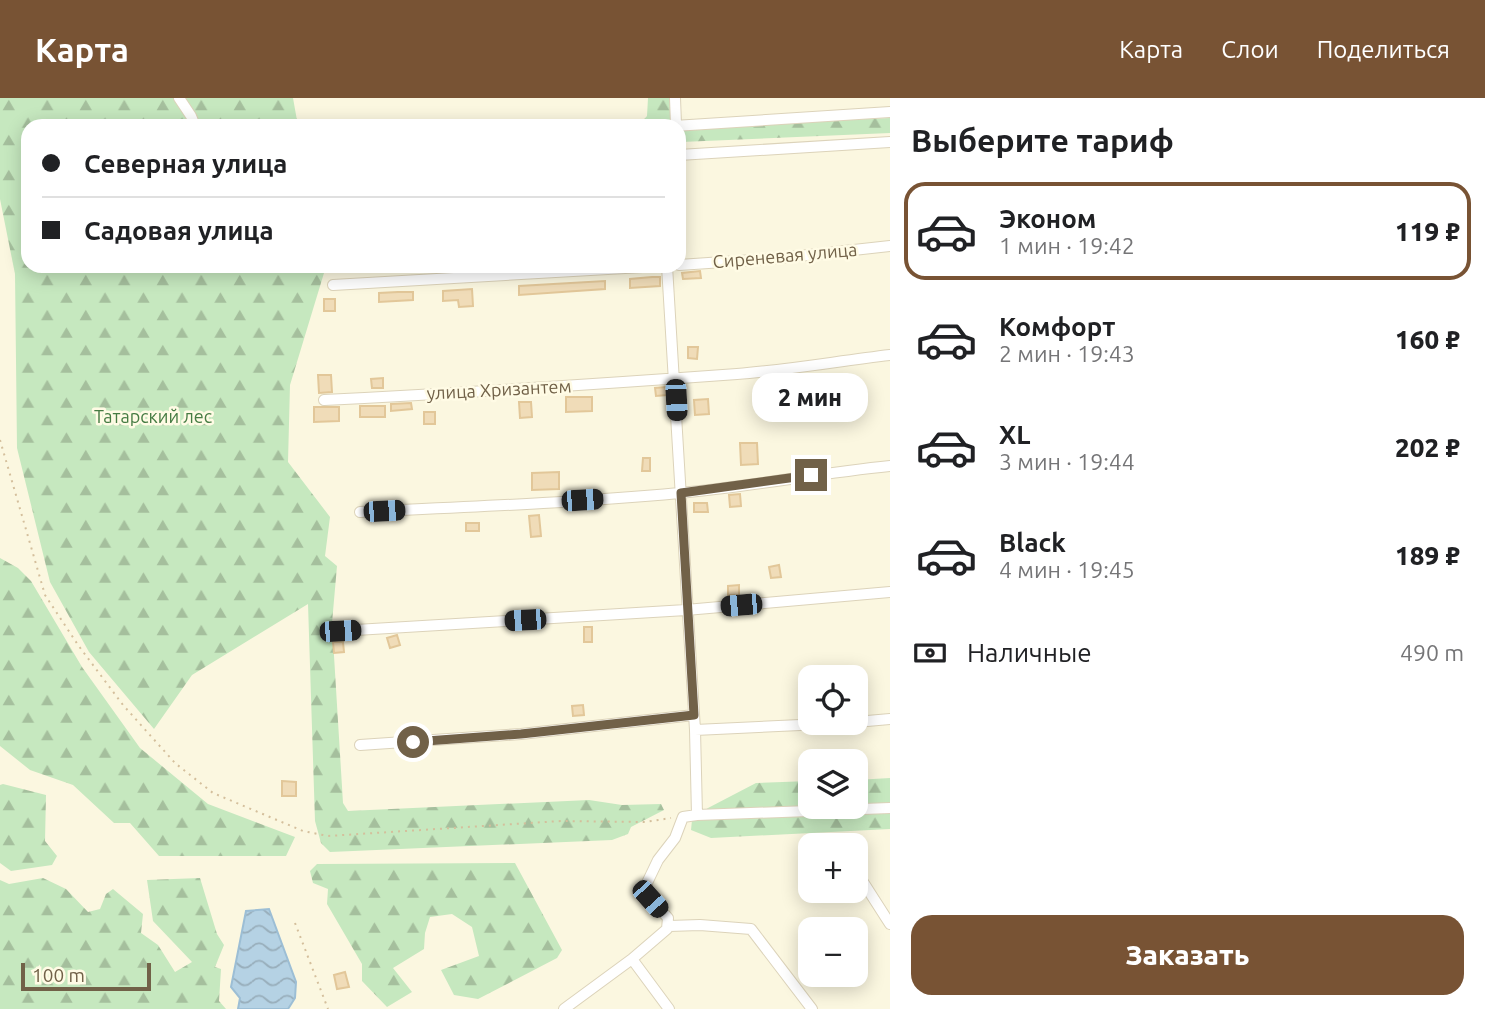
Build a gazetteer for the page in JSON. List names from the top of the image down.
{
  "streets": {
    "street": ["Сиреневая улица", "улица Хризантем"]
  },
  "parks": ["Татарский лес"],
  "scale_bar": "100 m",
  "page": {
    "header": "Карта",
    "nav": ["Карта", "Слои", "Поделиться"],
    "heading": "Выберите тариф",
    "banner": ["Северная улица", "Садовая улица"],
    "list": [
      {
        "name": "Эконом",
        "note": "1 мин · 19:42",
        "value": "119 ₽"
      },
      {
        "name": "Комфорт",
        "note": "2 мин · 19:43",
        "value": "160 ₽"
      },
      {
        "name": "XL",
        "note": "3 мин · 19:44",
        "value": "202 ₽"
      },
      {
        "name": "Black",
        "note": "4 мин · 19:45",
        "value": "189 ₽"
      }
    ],
    "bubble": "2 мин",
    "pay": ["Наличные", "490 m"],
    "map_buttons": ["+", "−"],
    "buttons": "Заказать",
    "scale": "100 m"
  }
}
